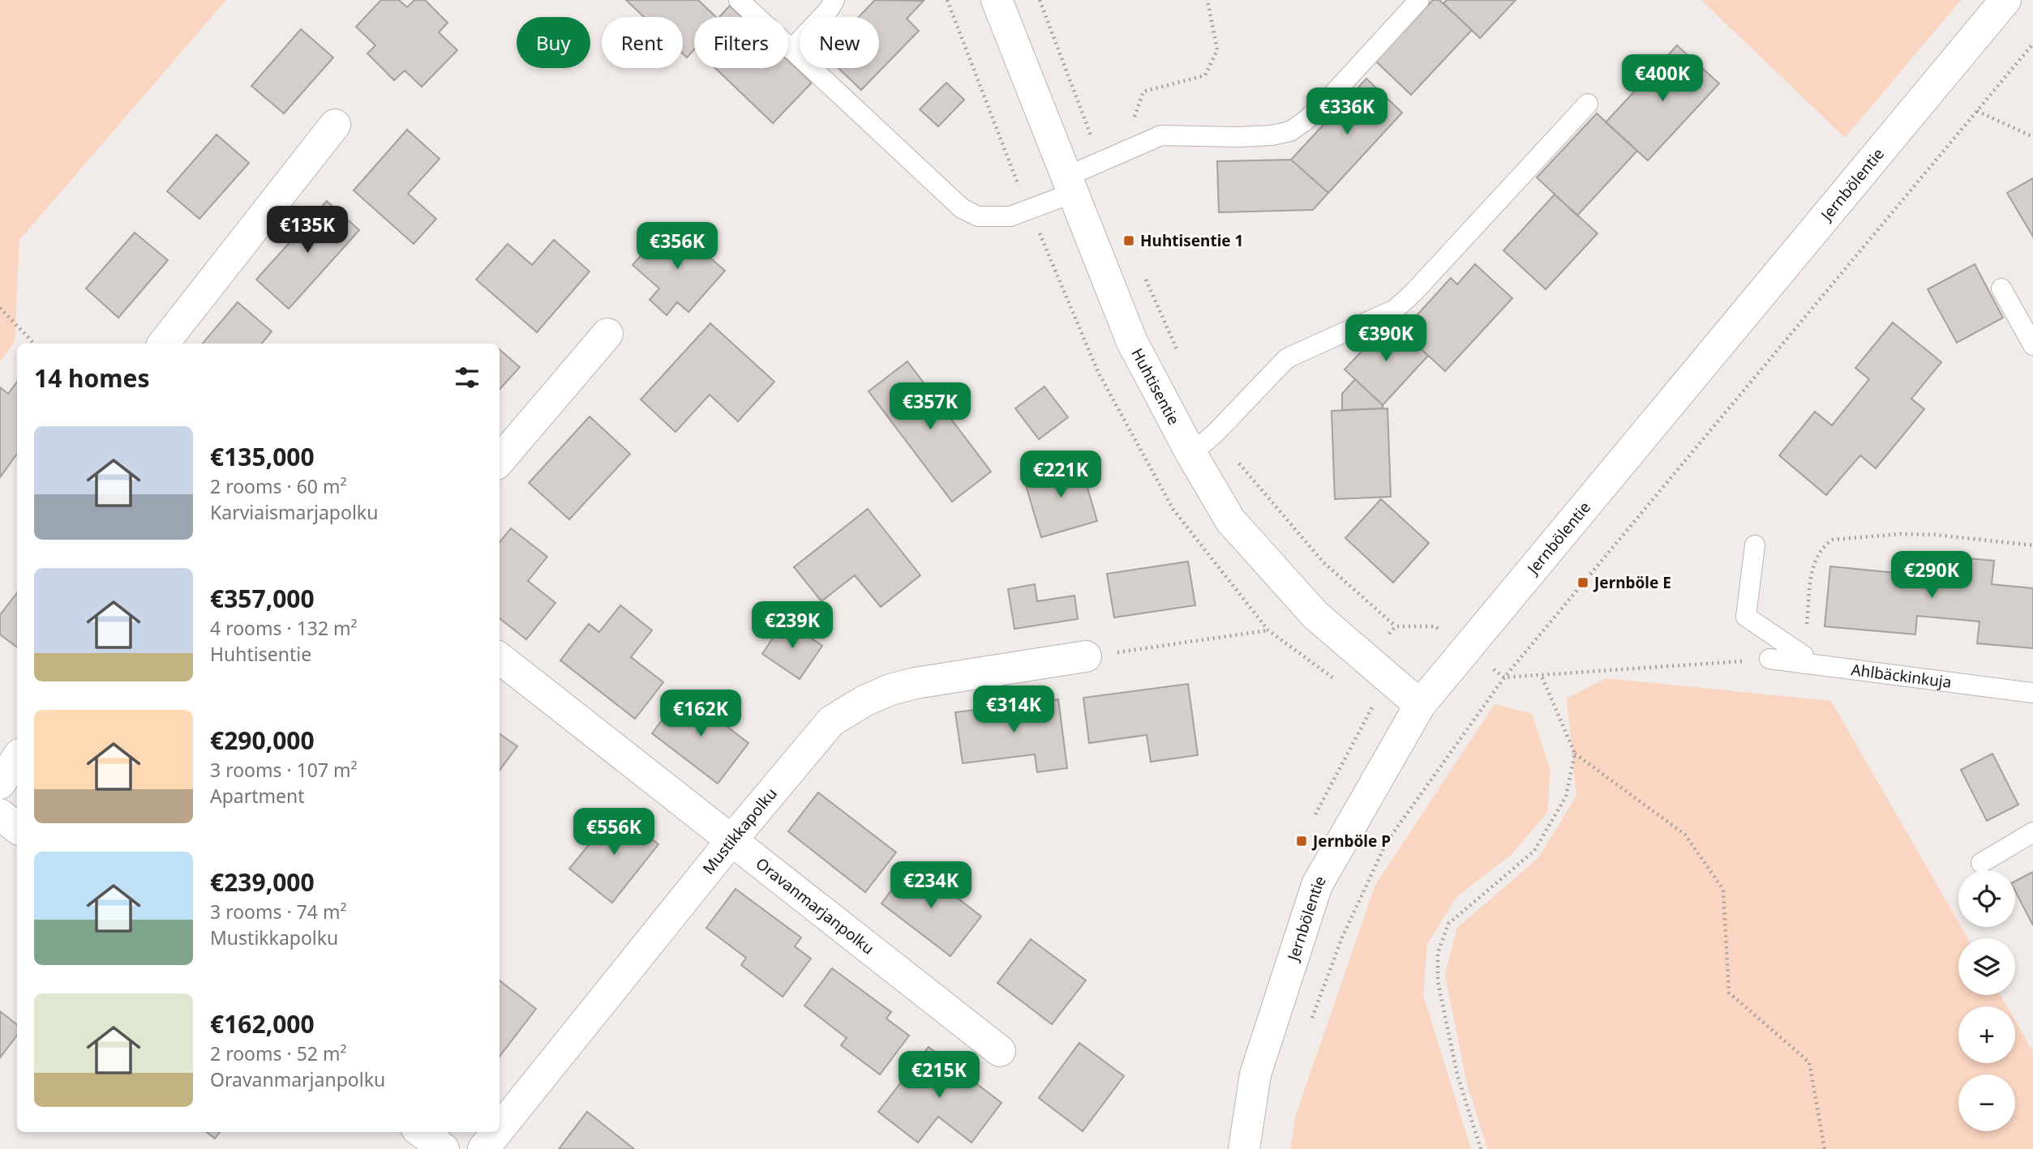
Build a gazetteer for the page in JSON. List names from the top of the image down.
{
  "streets": {
    "street": [
      "Jernbölentie",
      "Huhtisentie",
      "Mustikkapolku",
      "Oravanmarjanpolku"
    ],
    "lane": ["Ahlbäckinkuja"]
  },
  "crossings": [
    ["Jernbölentie", "Huhtisentie"],
    ["Mustikkapolku", "Oravanmarjanpolku"]
  ],
  "places": {
    "transit": ["Huhtisentie 1", "Jernböle E", "Jernböle P"]
  },
  "page": {
    "chip": [
      "Buy",
      "Rent",
      "Filters",
      "New"
    ],
    "price": [
      "€400K",
      "€336K",
      "€135K",
      "€356K",
      "€390K",
      "€357K",
      "€221K",
      "€290K",
      "€239K",
      "€314K",
      "€162K",
      "€556K",
      "€234K",
      "€215K"
    ],
    "heading": "14 homes",
    "list": [
      {
        "name": "€135,000",
        "note": "2 rooms · 60 m² · Karviaismarjapolku"
      },
      {
        "name": "€357,000",
        "note": "4 rooms · 132 m² · Huhtisentie"
      },
      {
        "name": "€290,000",
        "note": "3 rooms · 107 m² · Apartment"
      },
      {
        "name": "€239,000",
        "note": "3 rooms · 74 m² · Mustikkapolku"
      },
      {
        "name": "€162,000",
        "note": "2 rooms · 52 m² · Oravanmarjanpolku"
      }
    ],
    "map_buttons": ["+", "−"]
  }
}
